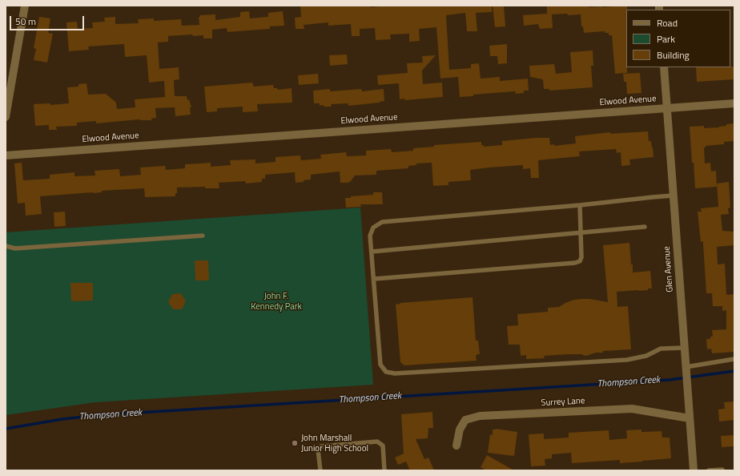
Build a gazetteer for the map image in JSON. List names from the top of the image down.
{
  "streets": {
    "street": ["Elwood Avenue", "Glen Avenue", "Surrey Lane"]
  },
  "crossings": [
    ["Elwood Avenue", "Glen Avenue"],
    ["Glen Avenue", "Surrey Lane"]
  ],
  "water": ["Thompson Creek"],
  "parks": ["John F. Kennedy Park"],
  "places": ["John Marshall Junior High School"],
  "legend": ["Road", "Park", "Building"],
  "scale_bar": "50 m"
}
